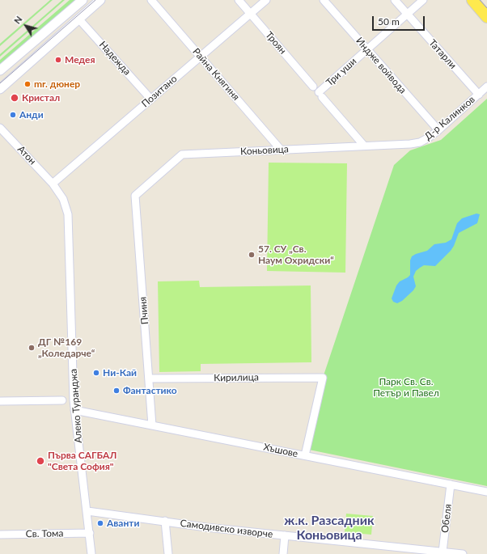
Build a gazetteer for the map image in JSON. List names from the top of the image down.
{
  "streets": {
    "street": [
      "Троян",
      "Татарли",
      "Надежда",
      "Индже войвода",
      "Три уши",
      "Райна Княгиня",
      "Позитано",
      "Д-р Калинков",
      "Коньовица",
      "Атон",
      "Пчиня",
      "Кирилица",
      "Алеко Туранджа",
      "Хъшове",
      "Обеля",
      "Самодивско изворче",
      "Св. Тома"
    ]
  },
  "crossings": [
    ["Троян", "Позитано"],
    ["Татарли", "Три уши"],
    ["Татарли", "Д-р Калинков"],
    ["Надежда", "Позитано"],
    ["Индже войвода", "Три уши"],
    ["Индже войвода", "Д-р Калинков"],
    ["Три уши", "Коньовица"],
    ["Райна Княгиня", "Позитано"],
    ["Райна Княгиня", "Коньовица"],
    ["Позитано", "Атон"],
    ["Позитано", "Алеко Туранджа"],
    ["Д-р Калинков", "Коньовица"],
    ["Коньовица", "Пчиня"],
    ["Атон", "Алеко Туранджа"],
    ["Пчиня", "Кирилица"],
    ["Пчиня", "Хъшове"],
    ["Кирилица", "Хъшове"],
    ["Алеко Туранджа", "Хъшове"],
    ["Алеко Туранджа", "Самодивско изворче"],
    ["Алеко Туранджа", "Св. Тома"],
    ["Хъшове", "Обеля"],
    ["Обеля", "Самодивско изворче"]
  ],
  "districts": ["ж.к. Разсадник Коньовица"],
  "parks": ["Парк Св. Св. Петър и Павел"],
  "places": [
    "Медея",
    "mr. дюнер",
    "Кристал",
    "Анди",
    "57. СУ „Св. Наум Охридски“",
    "ДГ №169 „Коледарче“",
    "Ни-Кай",
    "Фантастико",
    "Първа САГБАЛ \"Света София\"",
    "Аванти"
  ],
  "scale_bar": "50 m",
  "north": "top left"
}
